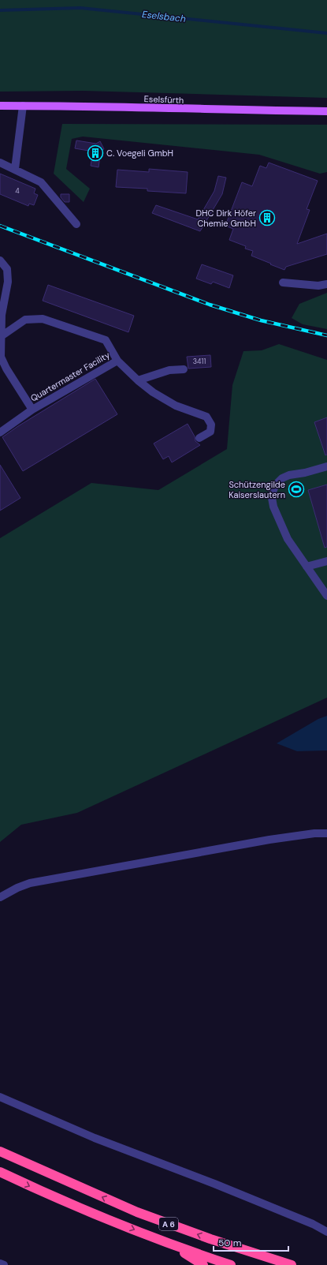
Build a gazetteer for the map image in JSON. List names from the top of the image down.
{
  "streets": {
    "highway": ["A 6"],
    "main road": ["Eselsfürth"],
    "street": ["Quartermaster Facility"]
  },
  "water": ["Eselsbach"],
  "places": {
    "building": ["C. Voegeli GmbH", "DHC Dirk Höfer Chemie GmbH"],
    "sports": ["Schützengilde Kaiserslautern"]
  },
  "house_numbers": ["4", "3411"],
  "scale_bar": "50 m"
}
